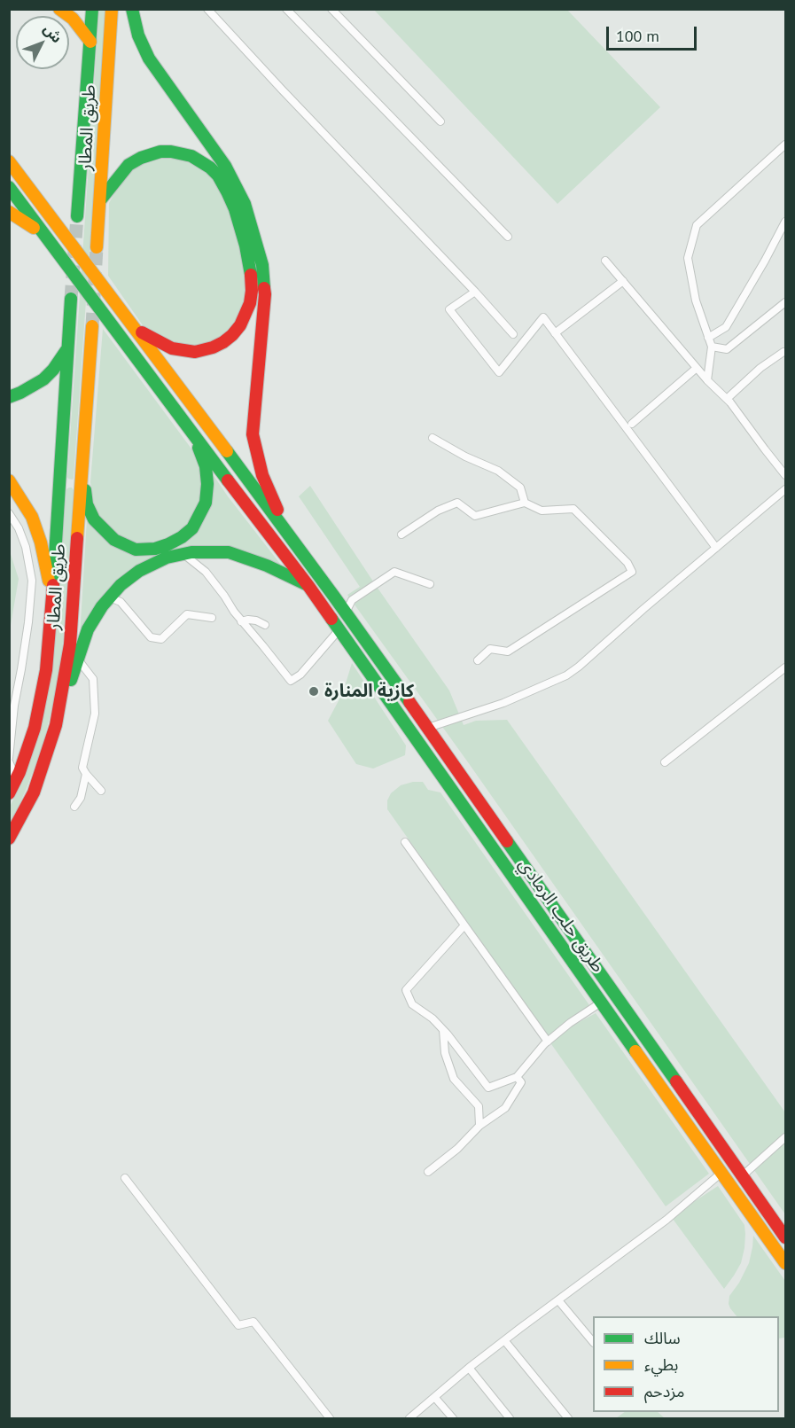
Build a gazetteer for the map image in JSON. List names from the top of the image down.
{
  "streets": {
    "highway": ["طريق المطار", "طريق حلب الرمادي"]
  },
  "places": ["كازية المنارة"],
  "legend": ["سالك", "بطيء", "مزدحم"],
  "scale_bar": "100 m",
  "north": "top right"
}
